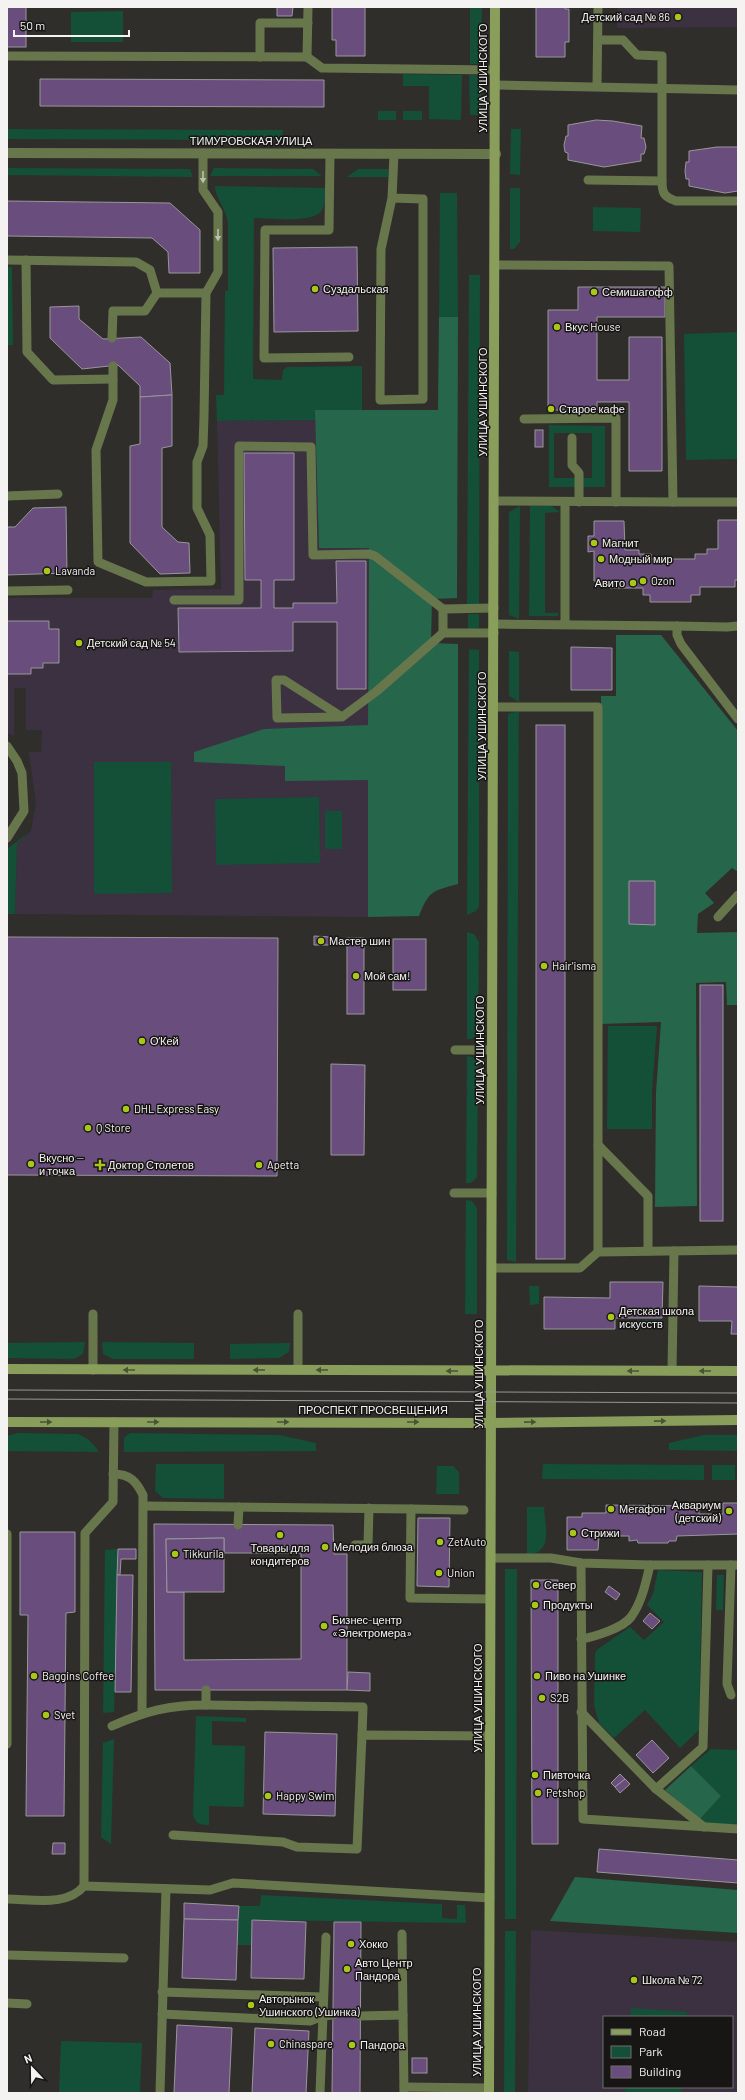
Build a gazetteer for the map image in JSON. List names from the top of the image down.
{
  "streets": {
    "street": ["УЛИЦА УШИНСКОГО", "ТИМУРОВСКАЯ УЛИЦА", "ПРОСПЕКТ ПРОСВЕЩЕНИЯ"]
  },
  "crossings": [
    ["УЛИЦА УШИНСКОГО", "ТИМУРОВСКАЯ УЛИЦА"],
    ["УЛИЦА УШИНСКОГО", "ПРОСПЕКТ ПРОСВЕЩЕНИЯ"]
  ],
  "places": {
    "other": [
      "Детский сад № 86",
      "Суздальская",
      "Семишагофф",
      "Вкус House",
      "Старое кафе",
      "Магнит",
      "Модный мир",
      "Lavanda",
      "Ozon",
      "Авито",
      "Детский сад № 54",
      "Мастер шин",
      "Hair'isma",
      "Мой сам!",
      "О’Кей",
      "DHL Express Easy",
      "Q Store",
      "Вкусно — и точка",
      "Apetta",
      "Детская школа искусств",
      "Мегафон",
      "Аквариум (детский)",
      "Стрижи",
      "Товары для кондитеров",
      "ZetAuto",
      "Мелодия блюза",
      "Tikkurila",
      "Union",
      "Север",
      "Продукты",
      "Бизнес-центр «Электромера»",
      "Baggins Coffee",
      "Пиво на Ушинке",
      "S2B",
      "Svet",
      "Пивточка",
      "Petshop",
      "Happy Swim",
      "Хокко",
      "Авто Центр Пандора",
      "Школа № 72",
      "Авторынок Ушинского (Ушинка)",
      "Chinaspare",
      "Пандора"
    ],
    "health": ["Доктор Столетов"]
  },
  "legend": ["Road", "Park", "Building"],
  "scale_bar": "50 m",
  "north": "top"
}
